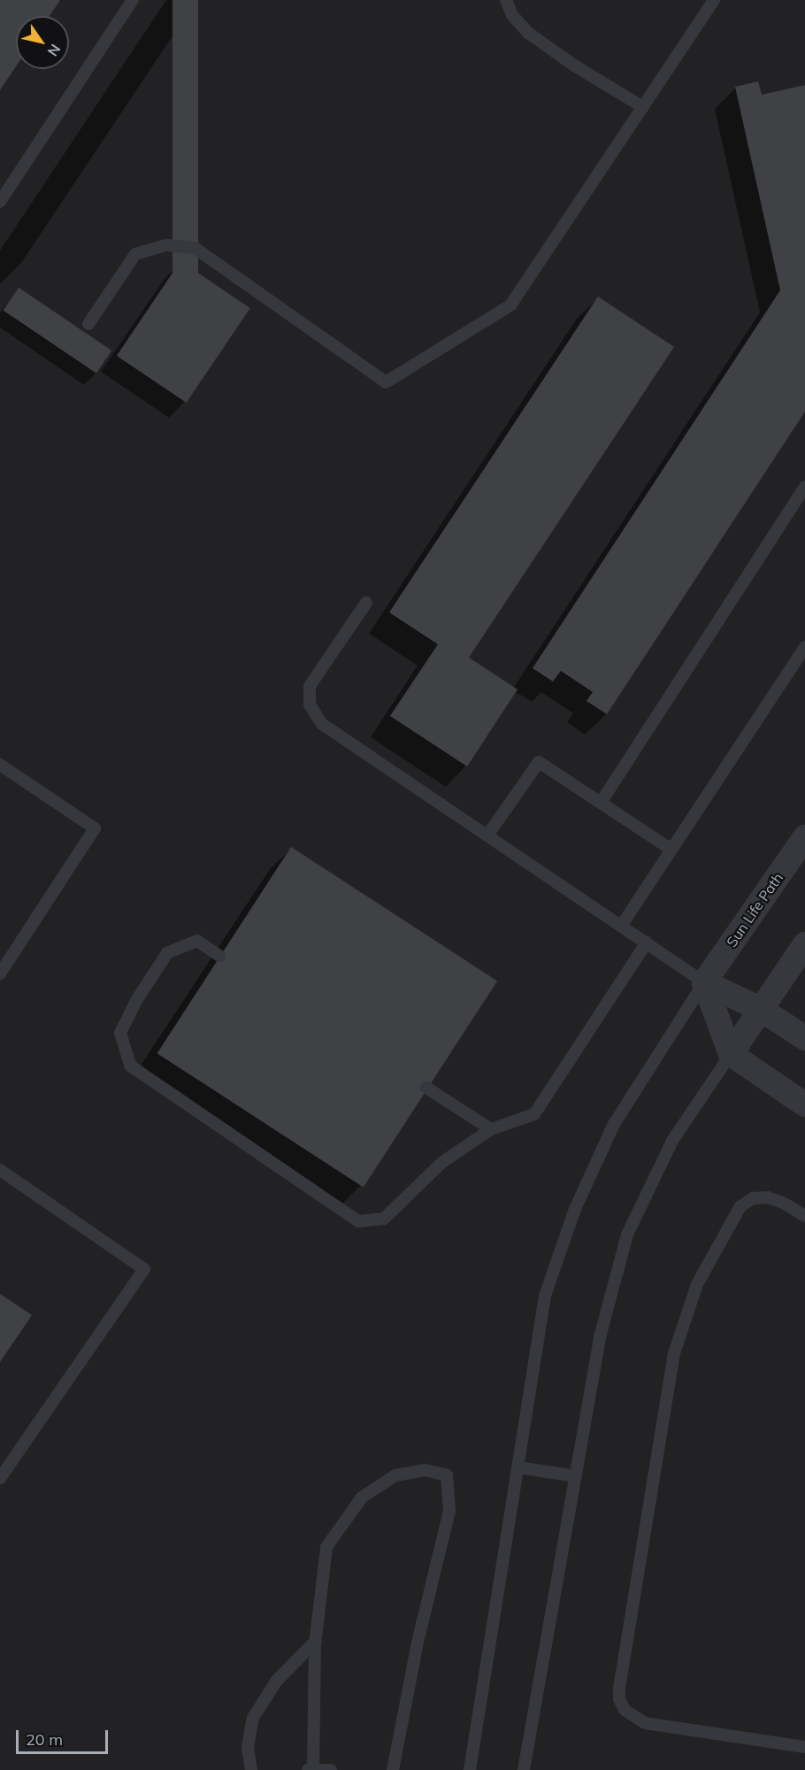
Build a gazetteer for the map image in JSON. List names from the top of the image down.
{
  "streets": {
    "street": ["Sun Life Path"]
  },
  "scale_bar": "20 m",
  "north": "bottom right"
}
